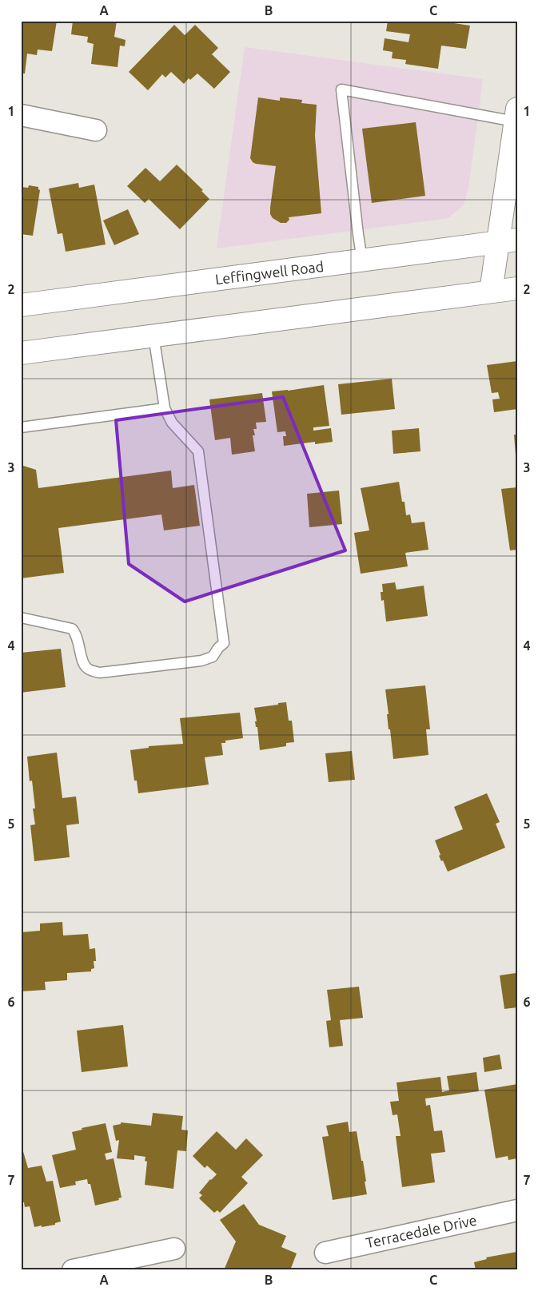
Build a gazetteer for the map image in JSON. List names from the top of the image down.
{
  "streets": {
    "main road": ["Leffingwell Road"],
    "street": ["Terracedale Drive"]
  },
  "grid": {
    "columns": ["A", "B", "C"],
    "rows": [
      "1",
      "2",
      "3",
      "4",
      "5",
      "6",
      "7"
    ]
  }
}
